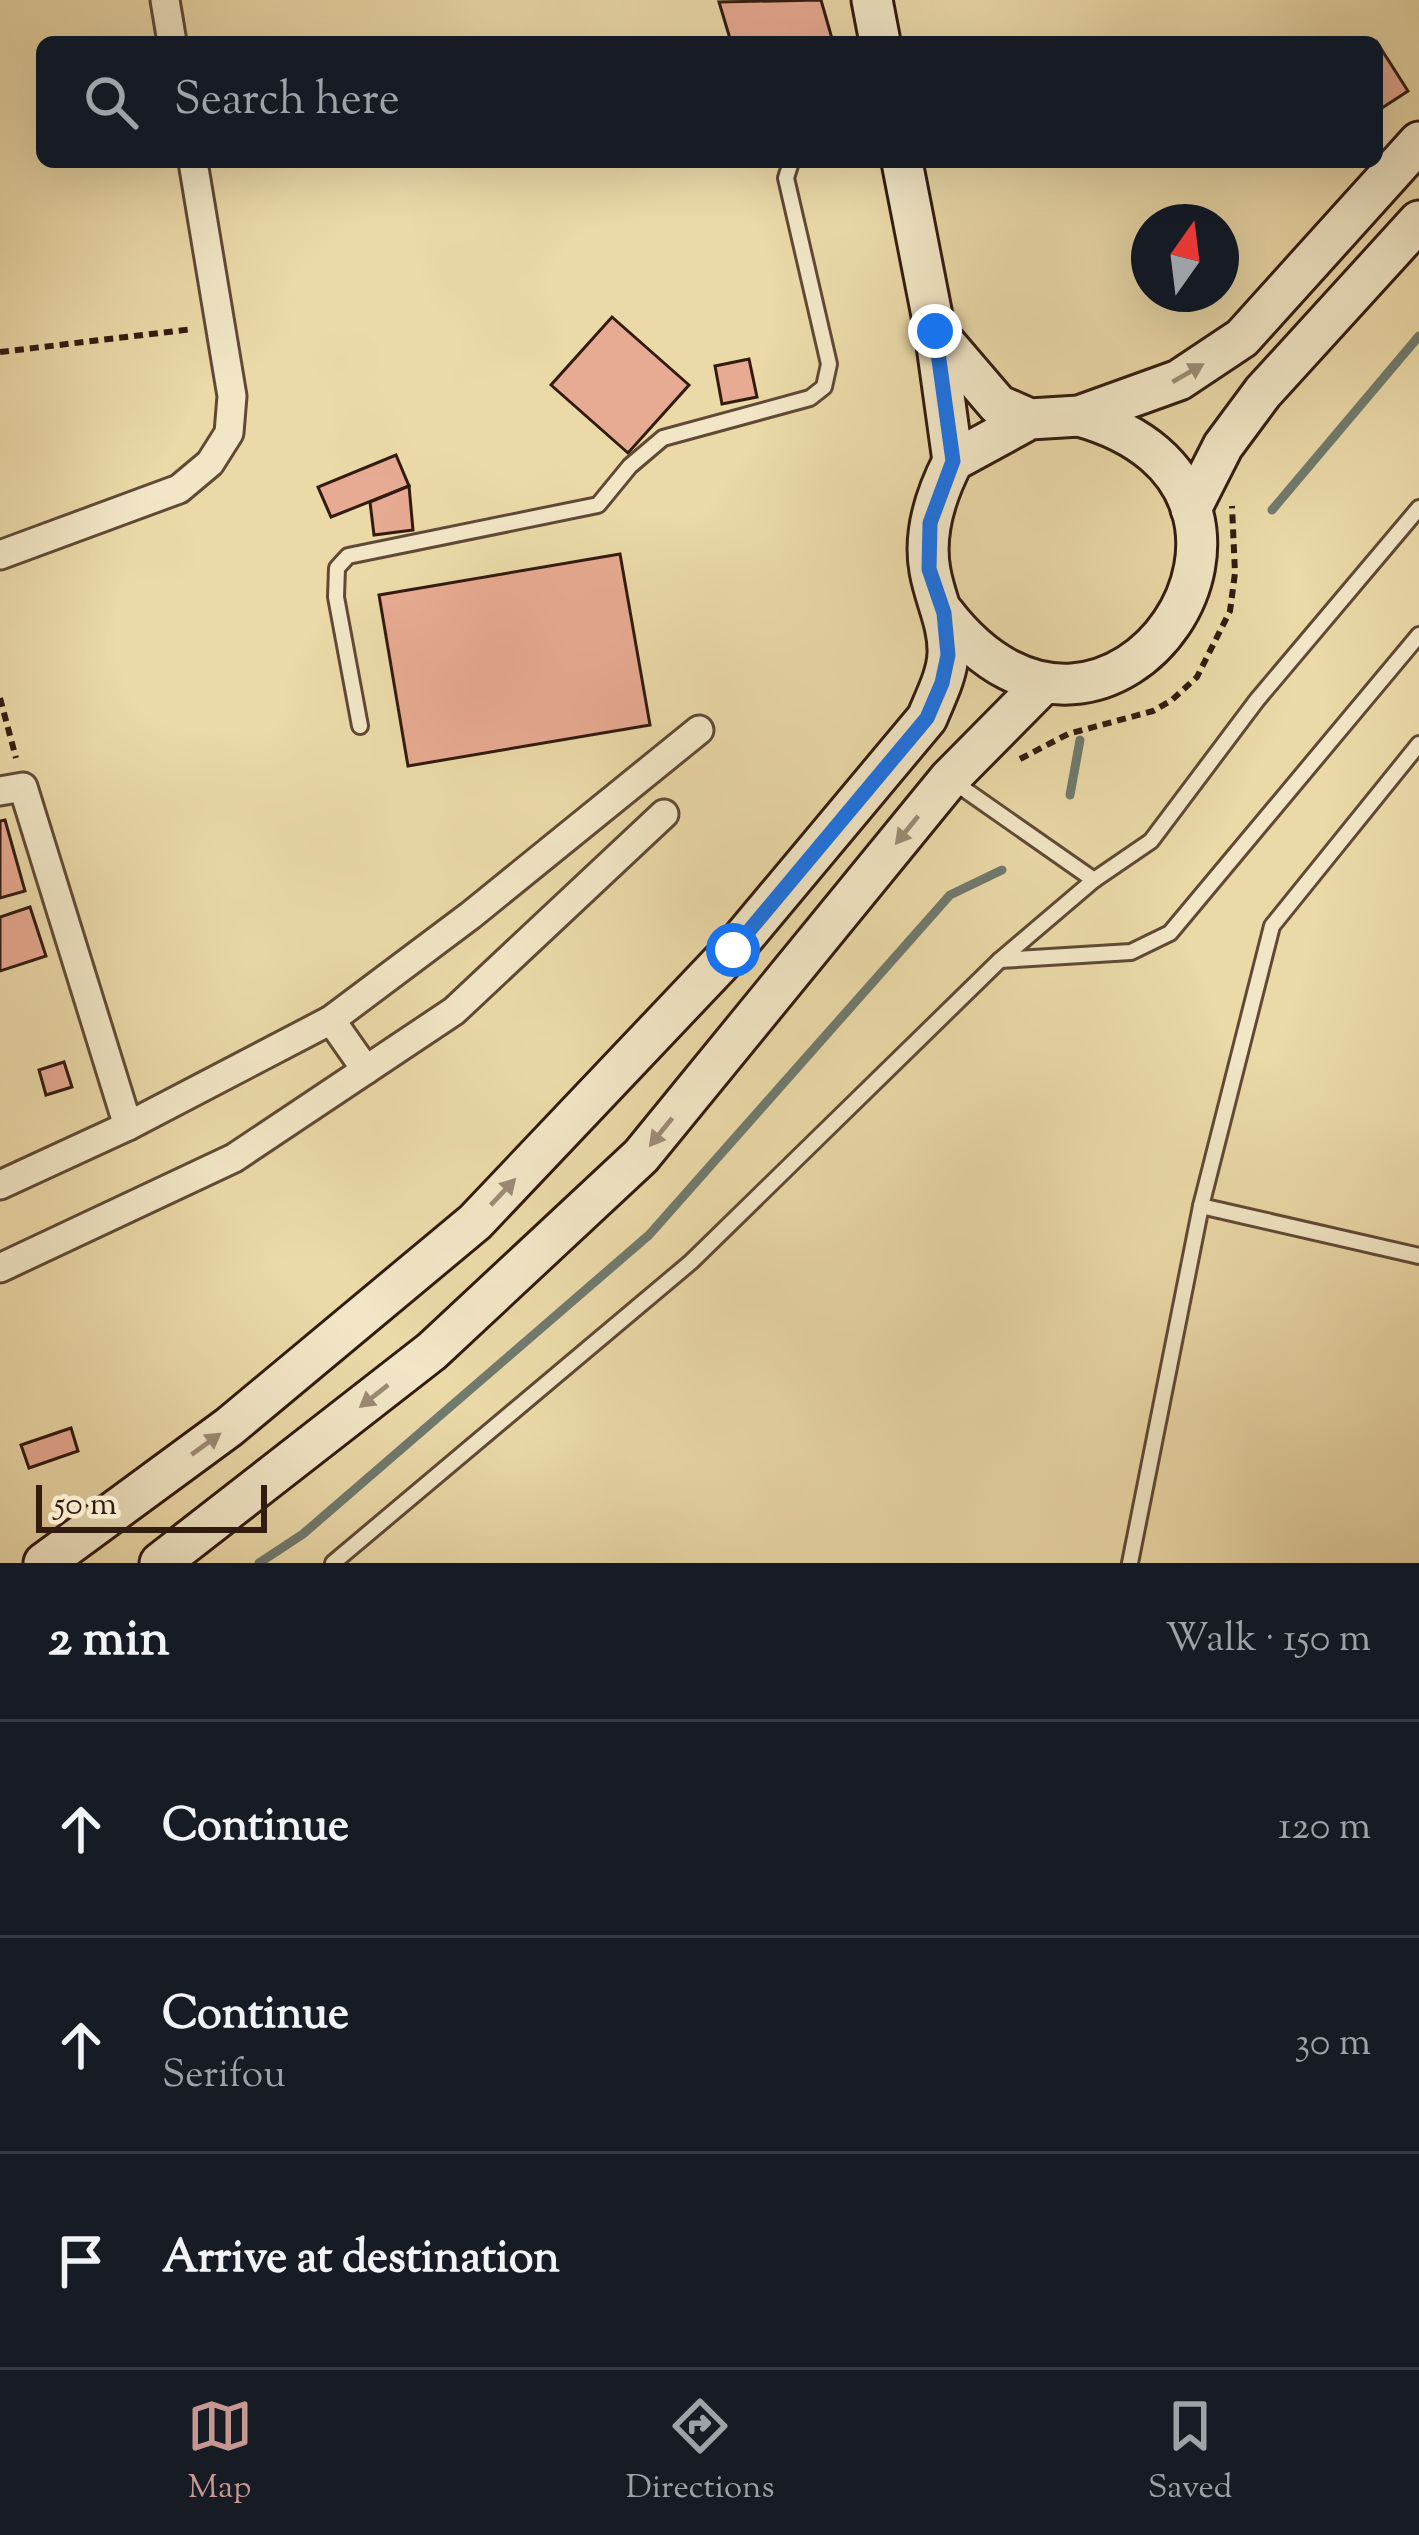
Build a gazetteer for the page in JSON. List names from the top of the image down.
{
  "scale_bar": "50 m",
  "north": "top",
  "page": {
    "search": "Search here",
    "scale": "50 m",
    "heading": ["2 min", "Walk · 150 m"],
    "list": [
      ["Continue", "120 m"],
      ["Continue", "Serifou", "30 m"],
      "Arrive at destination"
    ],
    "nav": ["Map", "Directions", "Saved"]
  }
}
